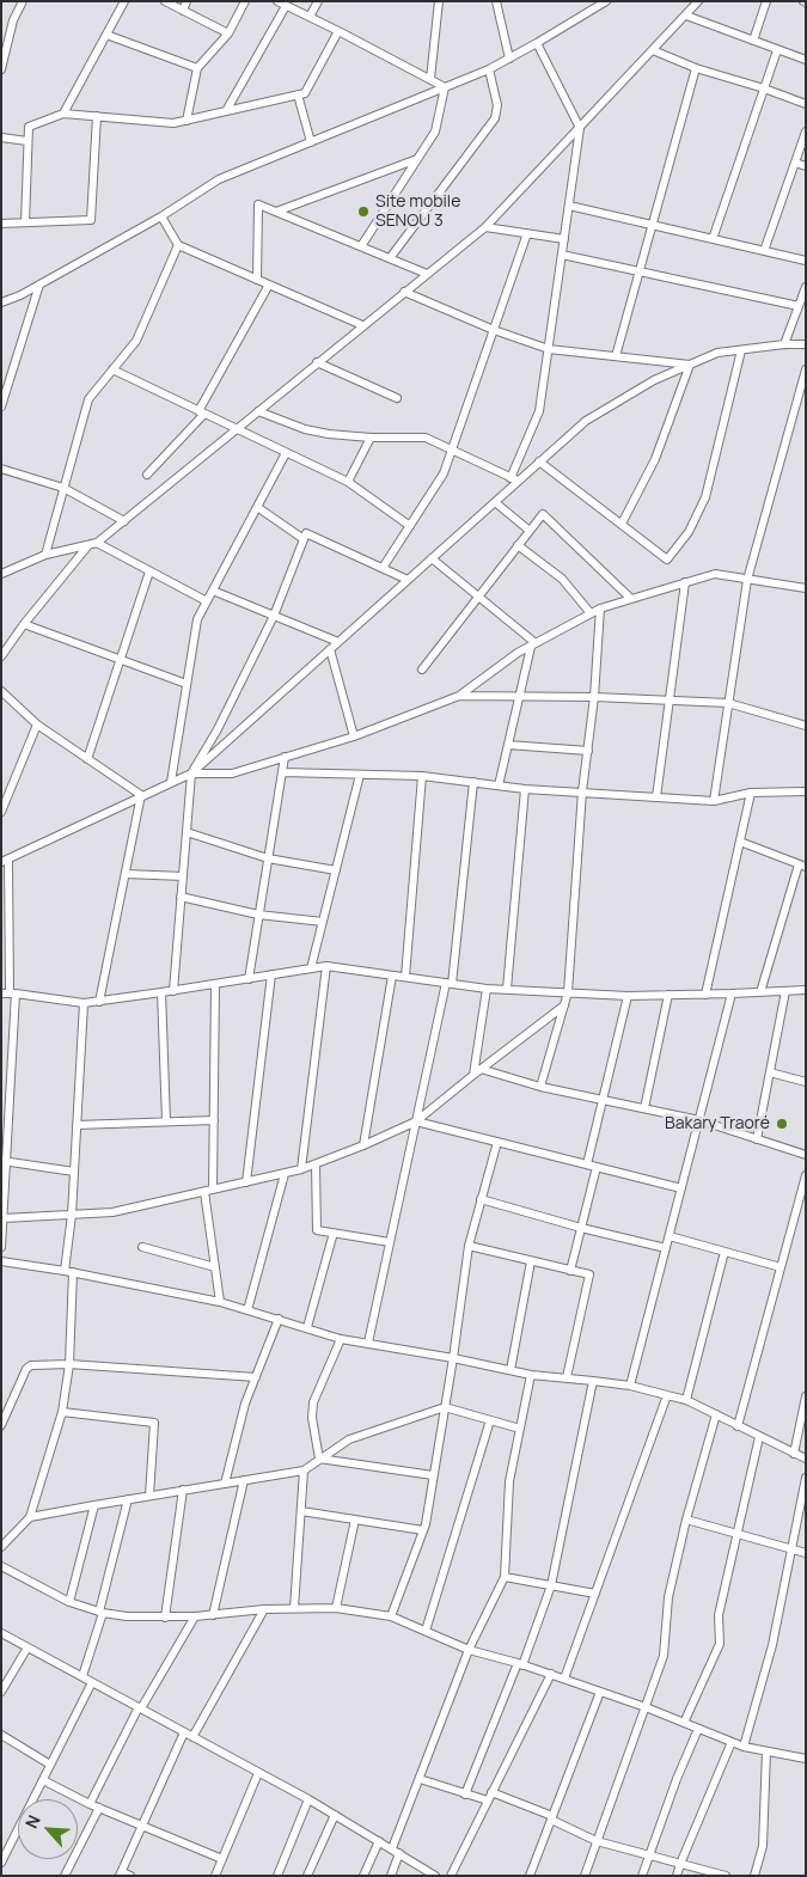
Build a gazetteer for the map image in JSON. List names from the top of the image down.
{
  "places": ["Site mobile SENOU 3", "Bakary Traoré"],
  "north": "top left"
}
